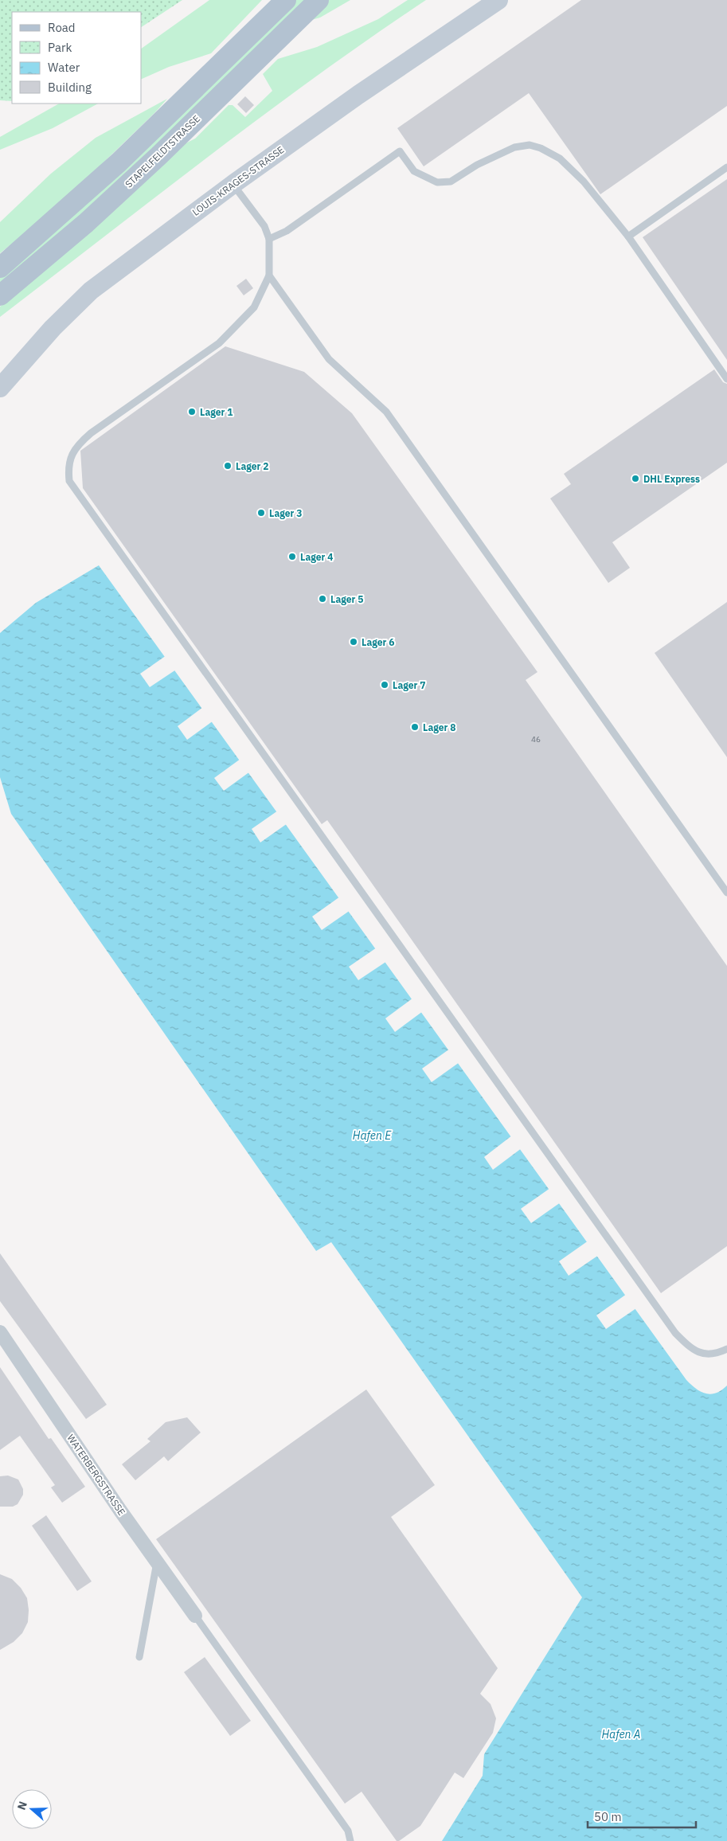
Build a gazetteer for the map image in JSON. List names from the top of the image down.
{
  "streets": {
    "main road": ["STAPELFELDTSTRASSE"],
    "street": ["LOUIS-KRAGES-STRASSE", "WATERBERGSTRASSE"]
  },
  "water": ["Hafen E", "Hafen A"],
  "places": [
    "Lager 1",
    "Lager 2",
    "DHL Express",
    "Lager 3",
    "Lager 4",
    "Lager 5",
    "Lager 6",
    "Lager 7",
    "Lager 8"
  ],
  "house_numbers": ["46"],
  "legend": [
    "Road",
    "Park",
    "Water",
    "Building"
  ],
  "scale_bar": "50 m",
  "north": "left"
}
